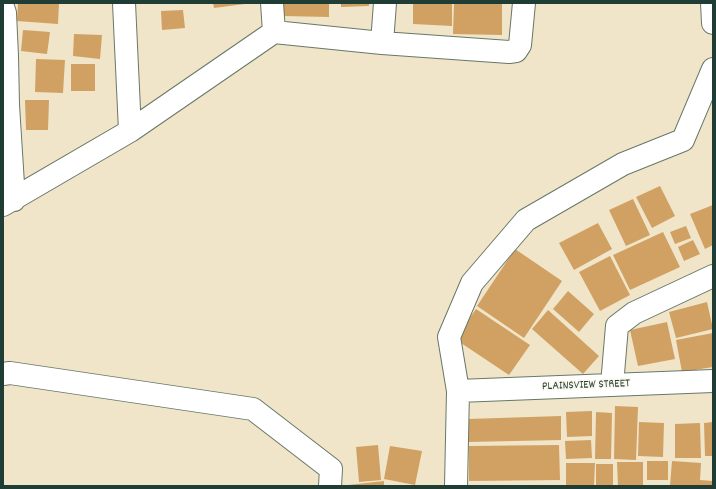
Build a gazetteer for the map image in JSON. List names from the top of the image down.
{
  "streets": {
    "street": ["PLAINSVIEW STREET"]
  }
}
